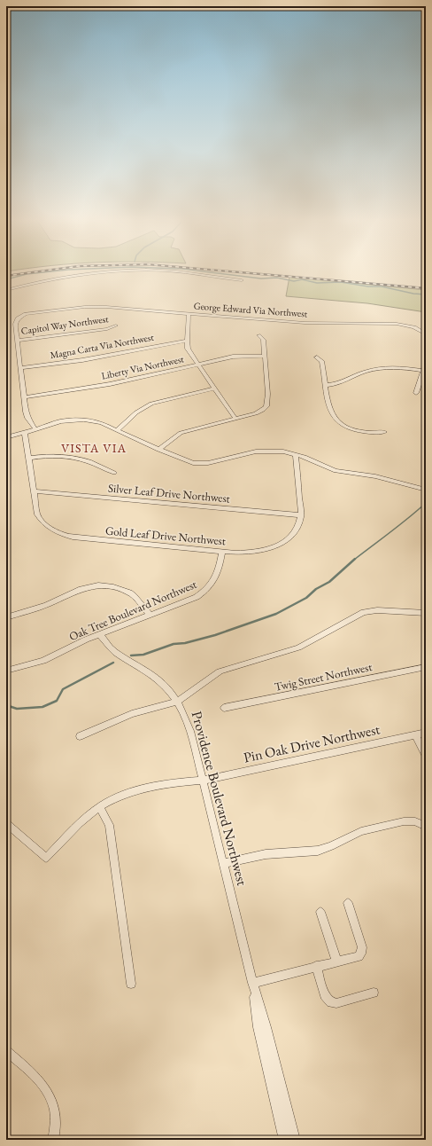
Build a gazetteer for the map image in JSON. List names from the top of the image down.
{
  "streets": {
    "street": [
      "George Edward Via Northwest",
      "Capitol Way Northwest",
      "Magna Carta Via Northwest",
      "Liberty Via Northwest",
      "Silver Leaf Drive Northwest",
      "Gold Leaf Drive Northwest",
      "Oak Tree Boulevard Northwest",
      "Twig Street Northwest",
      "Pin Oak Drive Northwest",
      "Providence Boulevard Northwest"
    ]
  },
  "crossings": [
    ["George Edward Via Northwest", "Capitol Way Northwest"],
    ["George Edward Via Northwest", "Magna Carta Via Northwest"],
    ["George Edward Via Northwest", "Liberty Via Northwest"],
    ["Silver Leaf Drive Northwest", "Gold Leaf Drive Northwest"],
    ["Gold Leaf Drive Northwest", "Oak Tree Boulevard Northwest"],
    ["Oak Tree Boulevard Northwest", "Providence Boulevard Northwest"],
    ["Pin Oak Drive Northwest", "Providence Boulevard Northwest"]
  ],
  "districts": ["VISTA VIA"]
}
